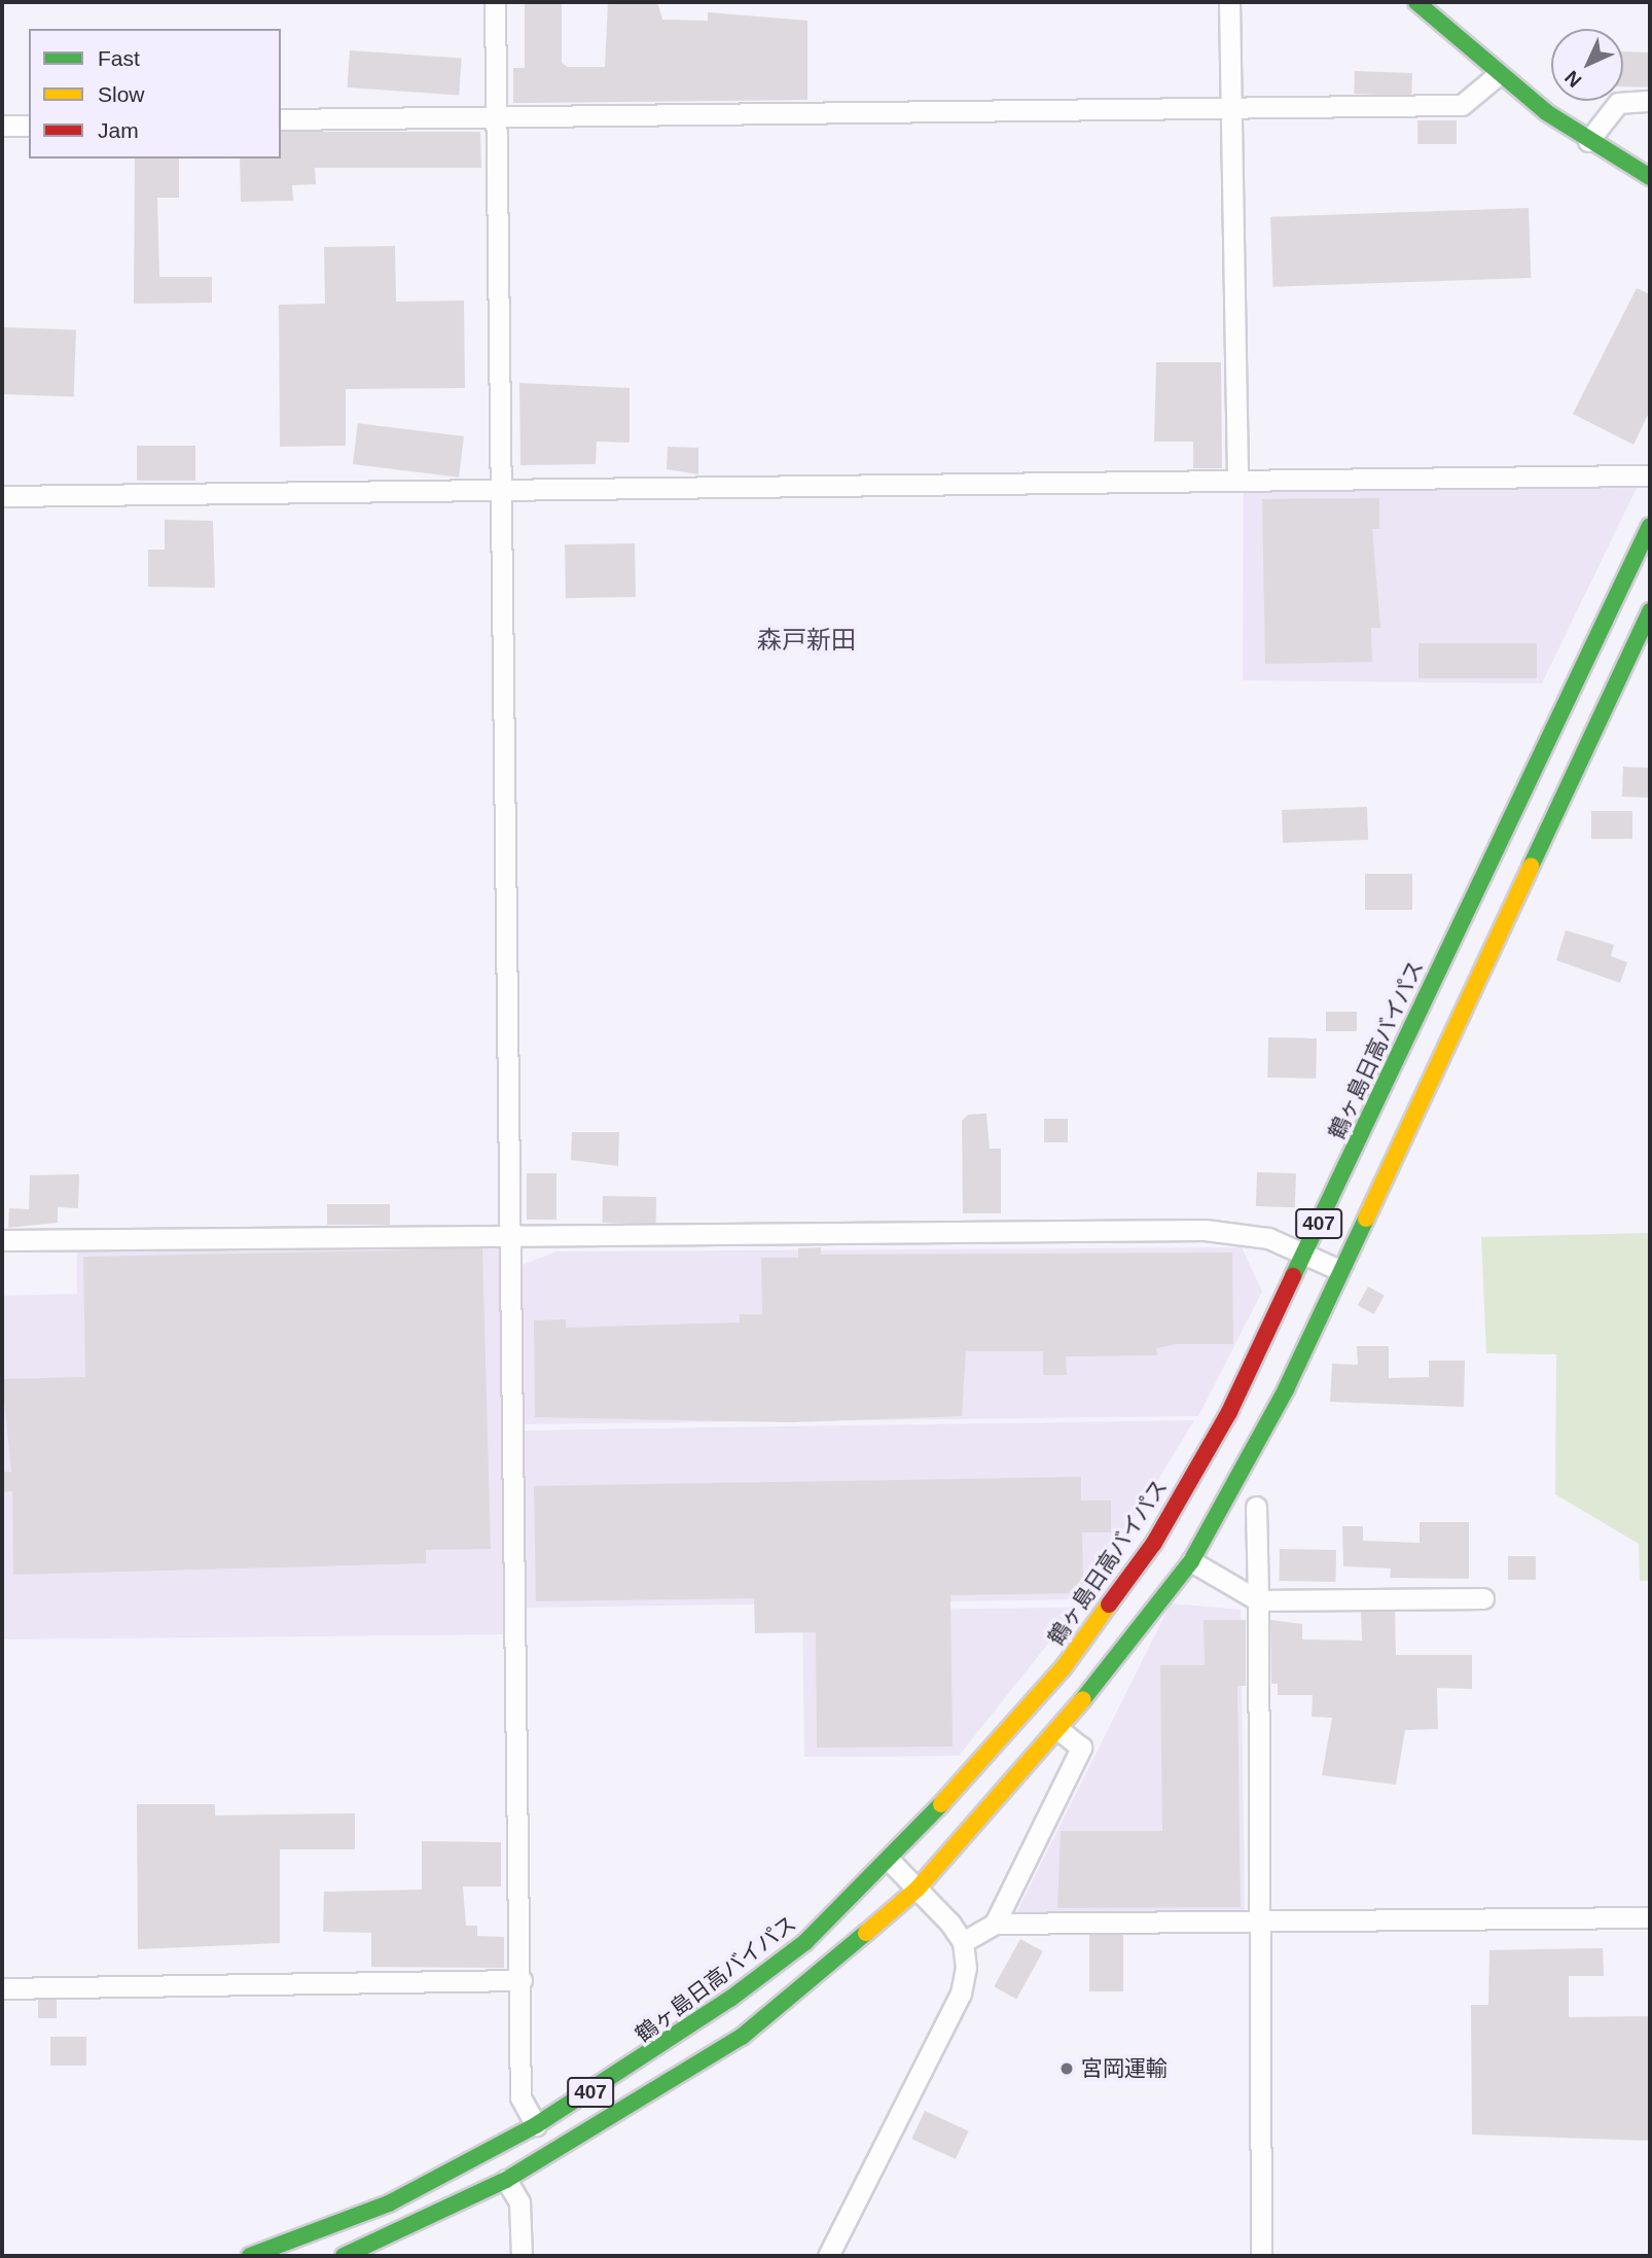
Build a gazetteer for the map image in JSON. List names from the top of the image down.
{
  "streets": {
    "main road": ["鶴ヶ島日高バイパス", "407"]
  },
  "districts": ["森戸新田"],
  "places": ["宮岡運輸"],
  "legend": ["Fast", "Slow", "Jam"],
  "north": "bottom left"
}
